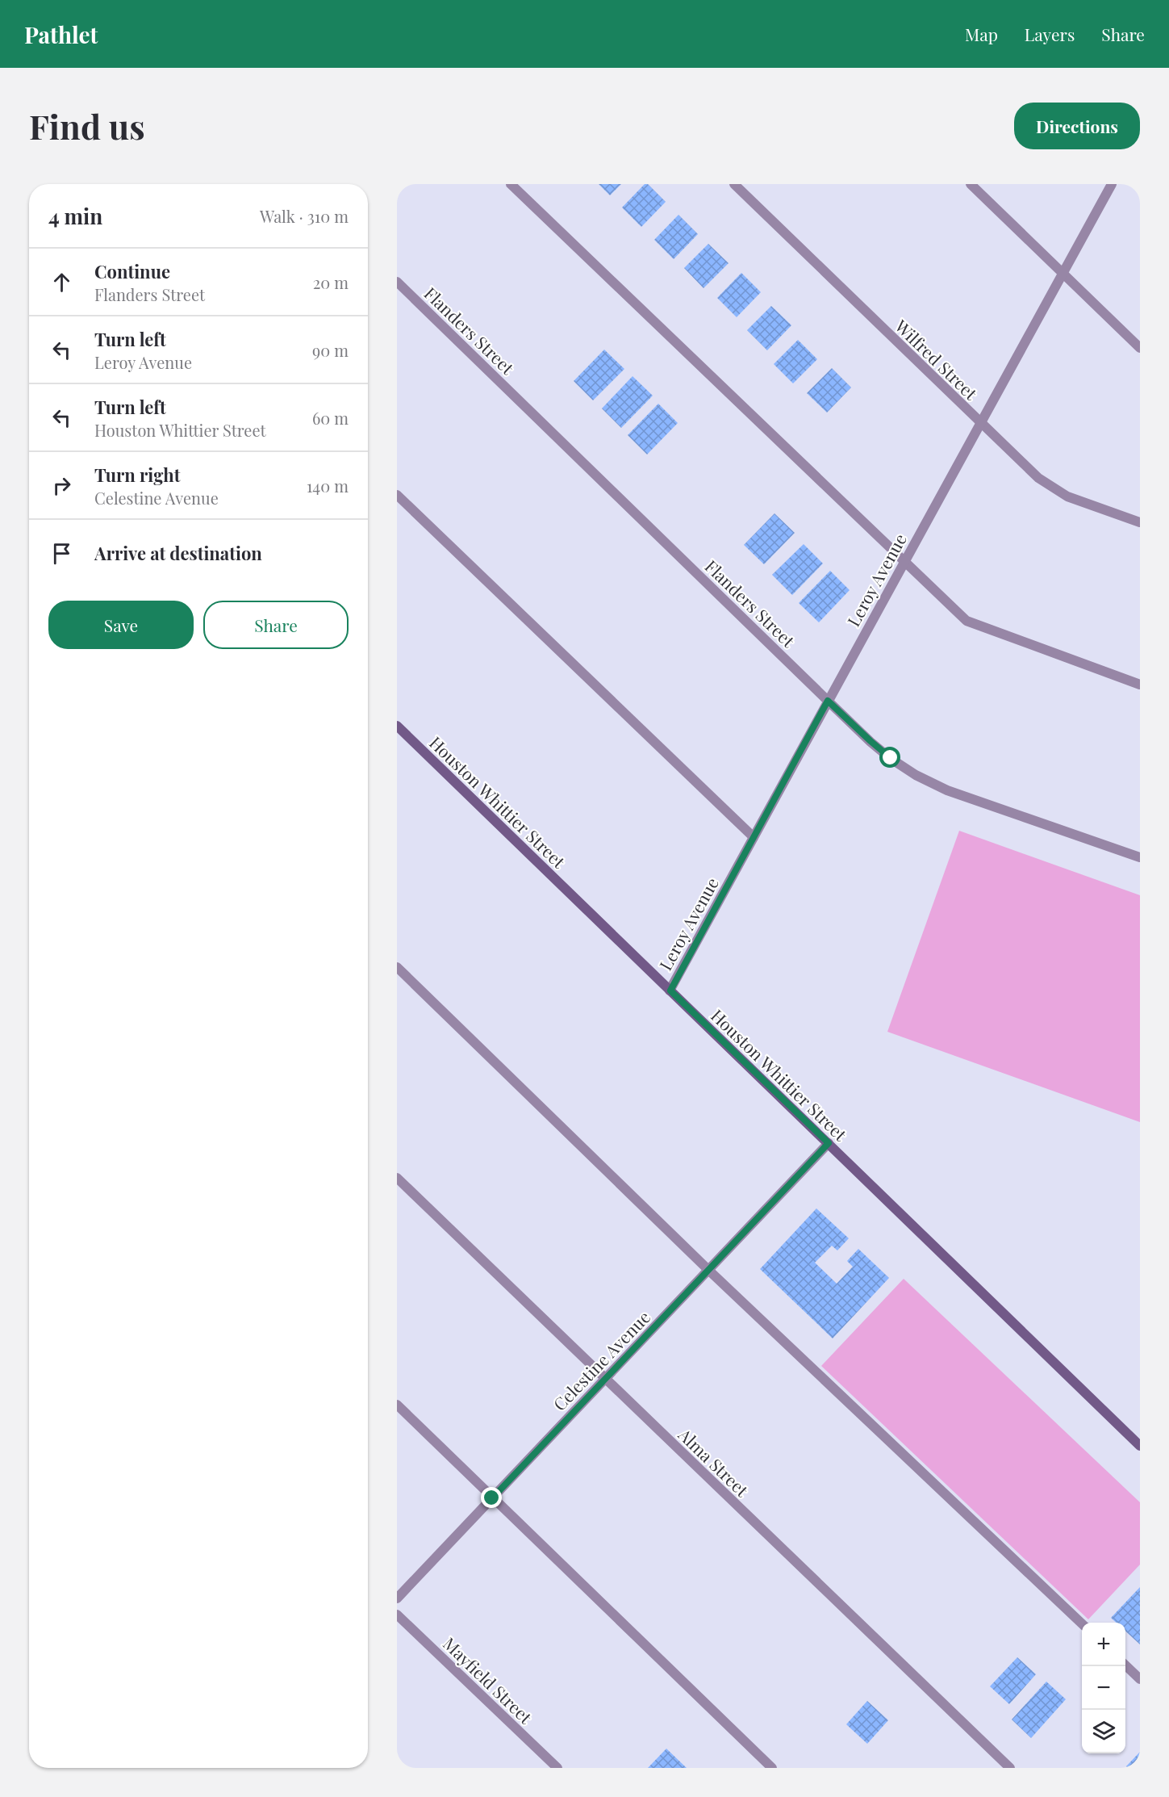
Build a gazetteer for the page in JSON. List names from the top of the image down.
{
  "streets": {
    "street": [
      "Flanders Street",
      "Wilfred Street",
      "Leroy Avenue",
      "Houston Whittier Street",
      "Celestine Avenue",
      "Alma Street",
      "Mayfield Street"
    ]
  },
  "crossings": [
    ["Flanders Street", "Leroy Avenue"],
    ["Wilfred Street", "Leroy Avenue"],
    ["Leroy Avenue", "Houston Whittier Street"],
    ["Houston Whittier Street", "Celestine Avenue"],
    ["Celestine Avenue", "Alma Street"]
  ],
  "page": {
    "header": "Pathlet",
    "nav": ["Map", "Layers", "Share"],
    "buttons": [
      "Directions",
      ["Save", "Share"]
    ],
    "title": "Find us",
    "heading": ["4 min", "Walk · 310 m"],
    "list": [
      ["Continue", "Flanders Street", "20 m"],
      ["Turn left", "Leroy Avenue", "90 m"],
      ["Turn left", "Houston Whittier Street", "60 m"],
      ["Turn right", "Celestine Avenue", "140 m"],
      "Arrive at destination"
    ],
    "map_buttons": ["+", "−"]
  }
}
